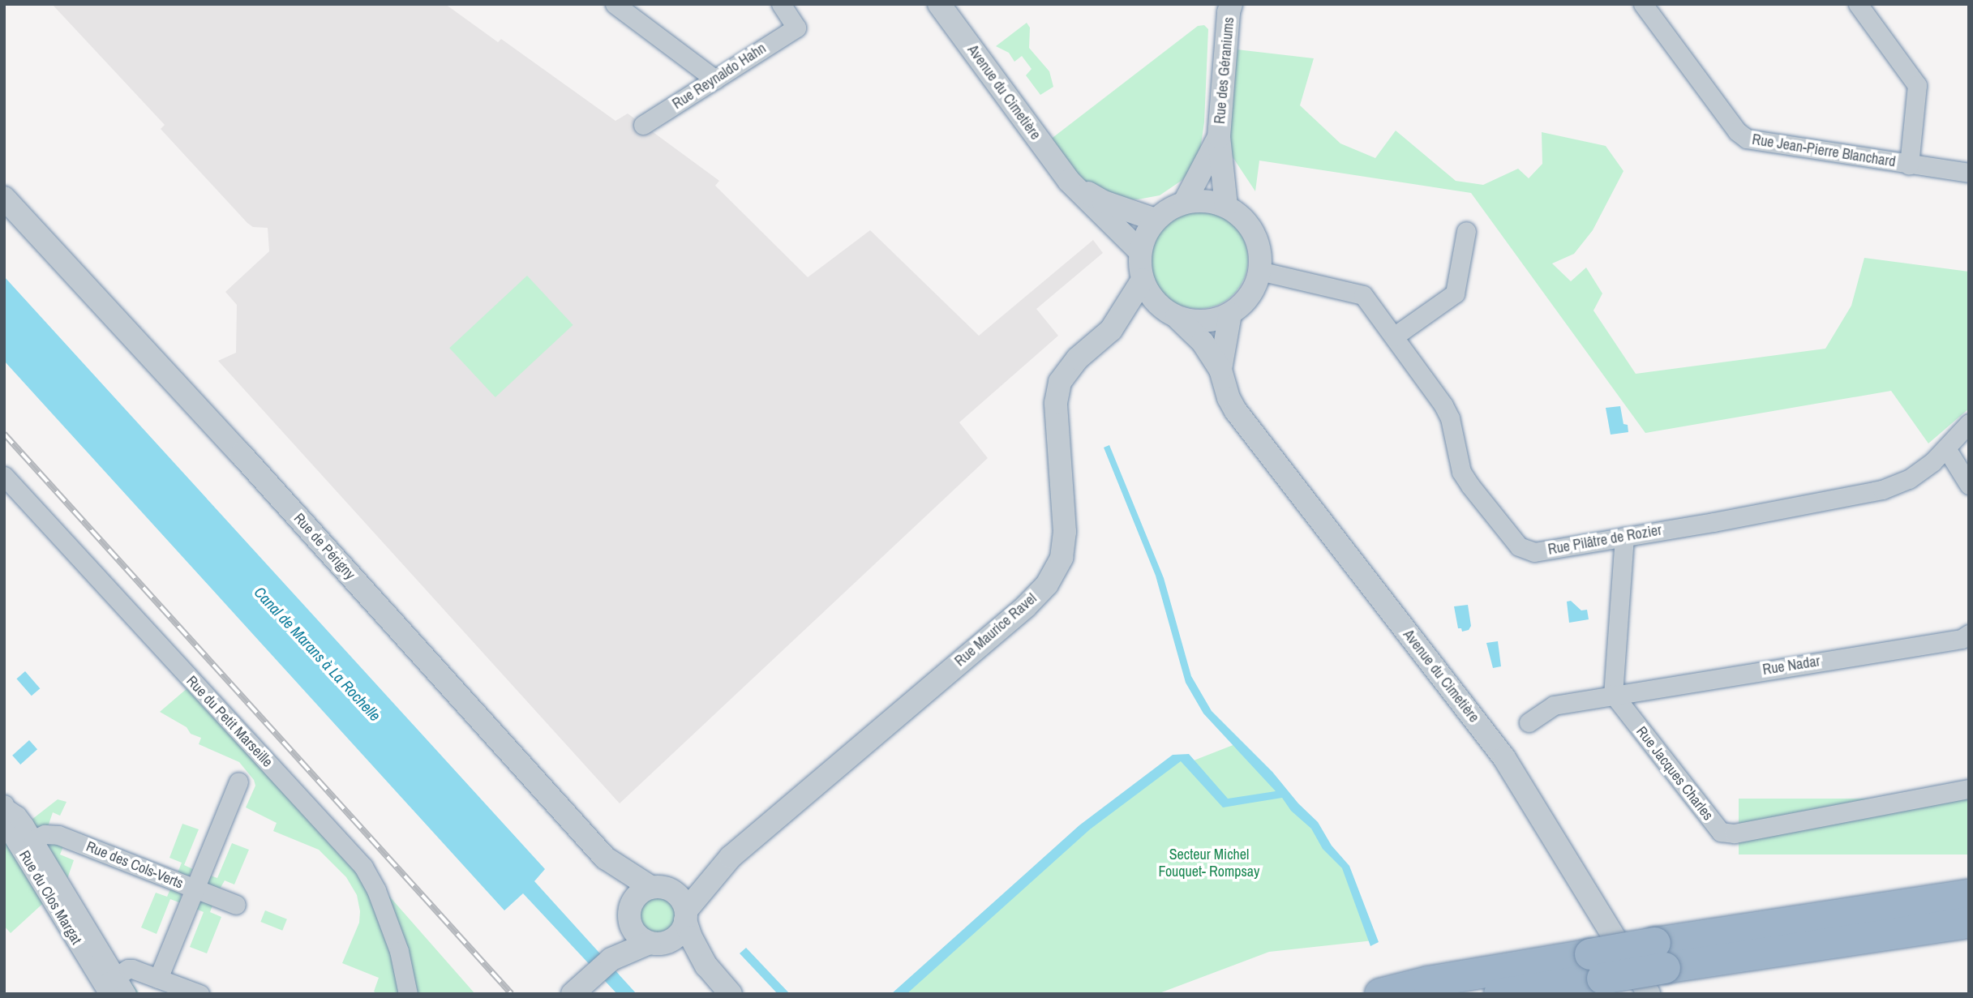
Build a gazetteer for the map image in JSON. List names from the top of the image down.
{
  "streets": {
    "street": [
      "Rue des Géraniums",
      "Rue Reynaldo Hahn",
      "Avenue du Cimetière",
      "Rue Jean-Pierre Blanchard",
      "Rue Pilâtre de Rozier",
      "Rue de Périgny",
      "Rue Maurice Ravel",
      "Rue Nadar",
      "Rue du Petit Marseille",
      "Rue Jacques Charles",
      "Rue des Cols-Verts",
      "Rue du Clos Margat"
    ]
  },
  "crossings": [
    ["Rue des Géraniums", "Avenue du Cimetière"],
    ["Rue des Géraniums", "Rue Pilâtre de Rozier"],
    ["Rue des Géraniums", "Rue Maurice Ravel"],
    ["Avenue du Cimetière", "Rue Pilâtre de Rozier"],
    ["Avenue du Cimetière", "Rue Maurice Ravel"],
    ["Rue Pilâtre de Rozier", "Rue Maurice Ravel"],
    ["Rue de Périgny", "Rue Maurice Ravel"],
    ["Rue Nadar", "Rue Jacques Charles"],
    ["Rue des Cols-Verts", "Rue du Clos Margat"]
  ],
  "water": ["Canal de Marans à La Rochelle"],
  "parks": ["Secteur Michel Fouquet- Rompsay"]
}
